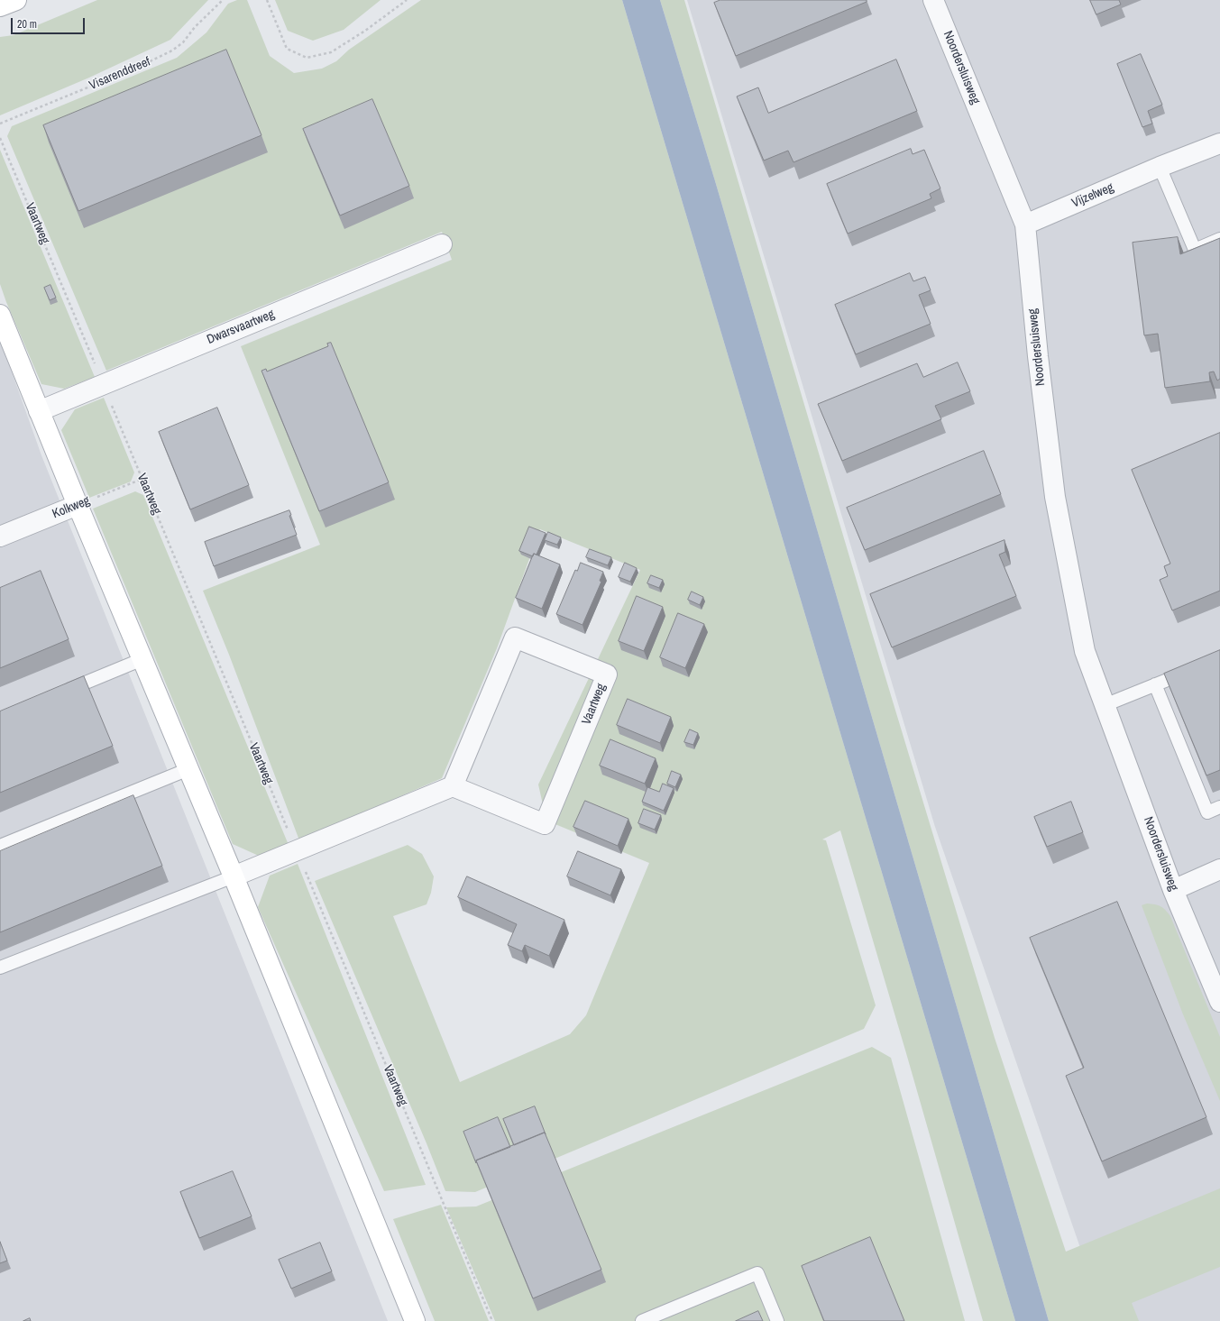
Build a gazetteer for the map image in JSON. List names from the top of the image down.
{
  "streets": {
    "street": [
      "Noordersluisweg",
      "Vijzelweg",
      "Vaartweg",
      "Dwarsvaartweg",
      "Kolkweg"
    ],
    "path": ["Visarenddreef"]
  },
  "crossings": [
    ["Noordersluisweg", "Vijzelweg"],
    ["Vaartweg", "Dwarsvaartweg"],
    ["Vaartweg", "Kolkweg"]
  ],
  "scale_bar": "20 m"
}
